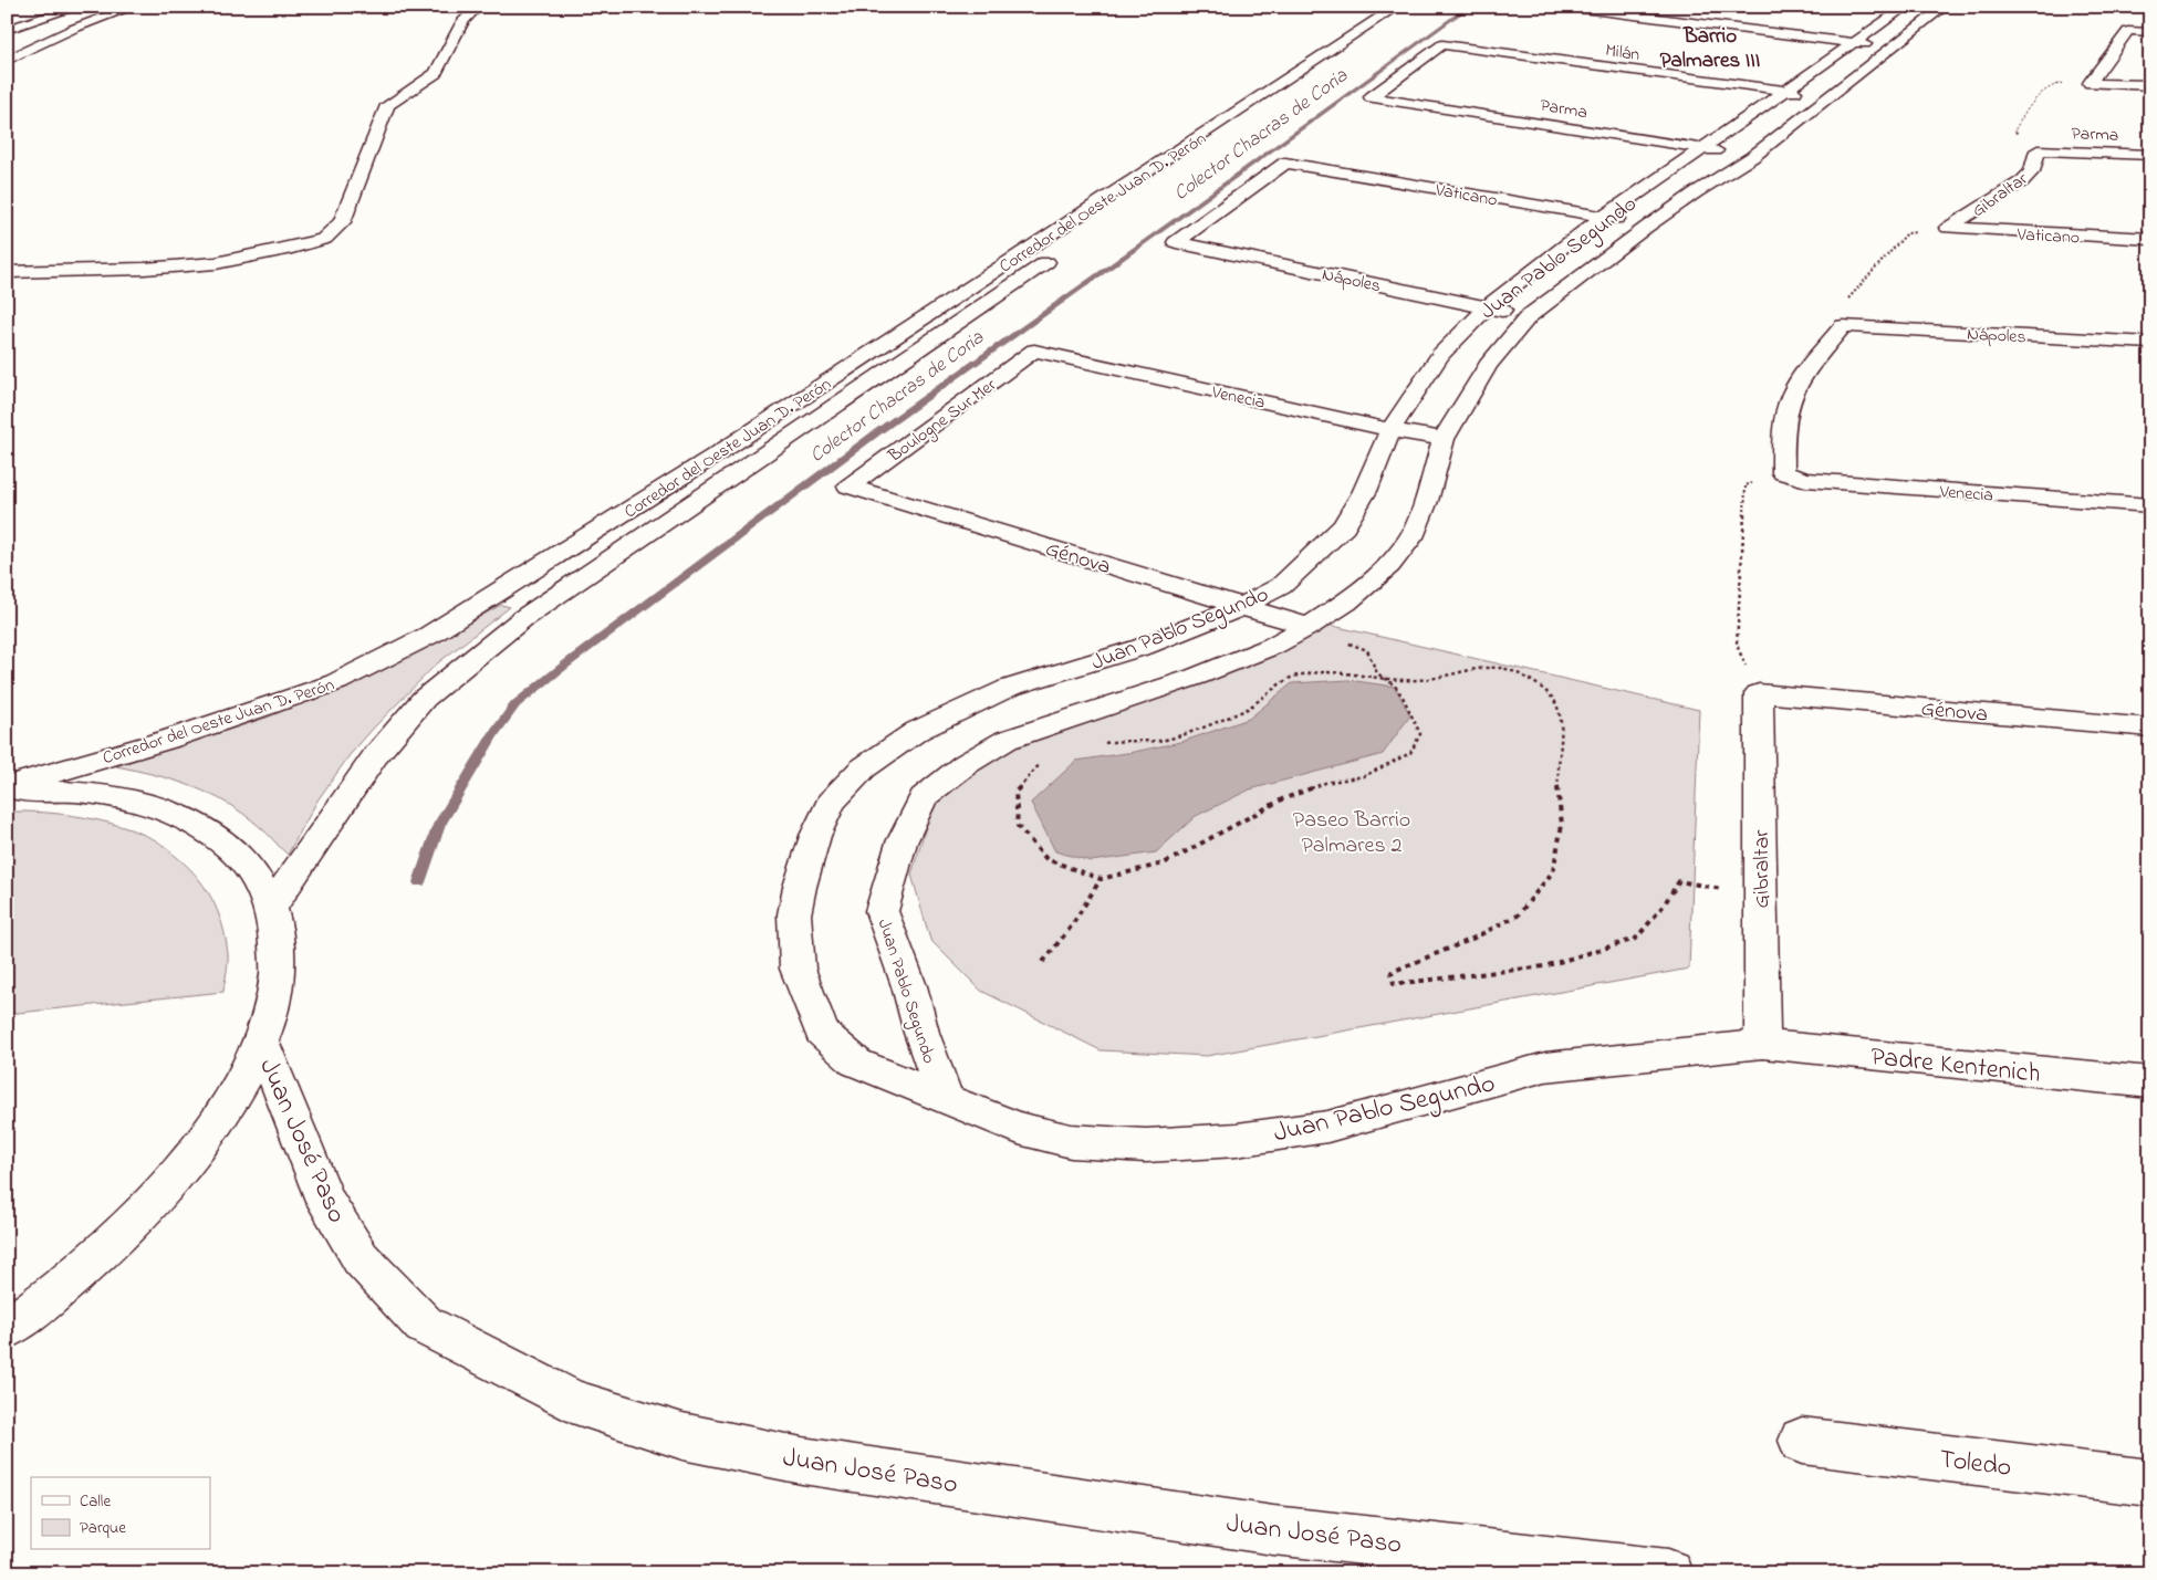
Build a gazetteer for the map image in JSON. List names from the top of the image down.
{
  "streets": {
    "main road": [
      "Milán",
      "Parma",
      "Vaticano",
      "Gibraltar",
      "Corredor del Oeste Juan D. Perón",
      "Juan Pablo Segundo",
      "Nápoles",
      "Venecia",
      "Boulogne Sur Mer",
      "Génova",
      "Padre Kentenich",
      "Juan José Paso",
      "Toledo"
    ]
  },
  "crossings": [
    ["Milán", "Parma"],
    ["Milán", "Juan Pablo Segundo"],
    ["Parma", "Gibraltar"],
    ["Parma", "Juan Pablo Segundo"],
    ["Vaticano", "Gibraltar"],
    ["Vaticano", "Juan Pablo Segundo"],
    ["Vaticano", "Nápoles"],
    ["Gibraltar", "Juan Pablo Segundo"],
    ["Gibraltar", "Génova"],
    ["Gibraltar", "Padre Kentenich"],
    ["Juan Pablo Segundo", "Nápoles"],
    ["Juan Pablo Segundo", "Venecia"],
    ["Juan Pablo Segundo", "Génova"],
    ["Juan Pablo Segundo", "Padre Kentenich"],
    ["Venecia", "Boulogne Sur Mer"],
    ["Boulogne Sur Mer", "Génova"]
  ],
  "districts": ["Barrio Palmares III"],
  "water": ["Colector Chacras de Coria"],
  "parks": ["Paseo Barrio Palmares 2"],
  "legend": ["Calle", "Parque"]
}
